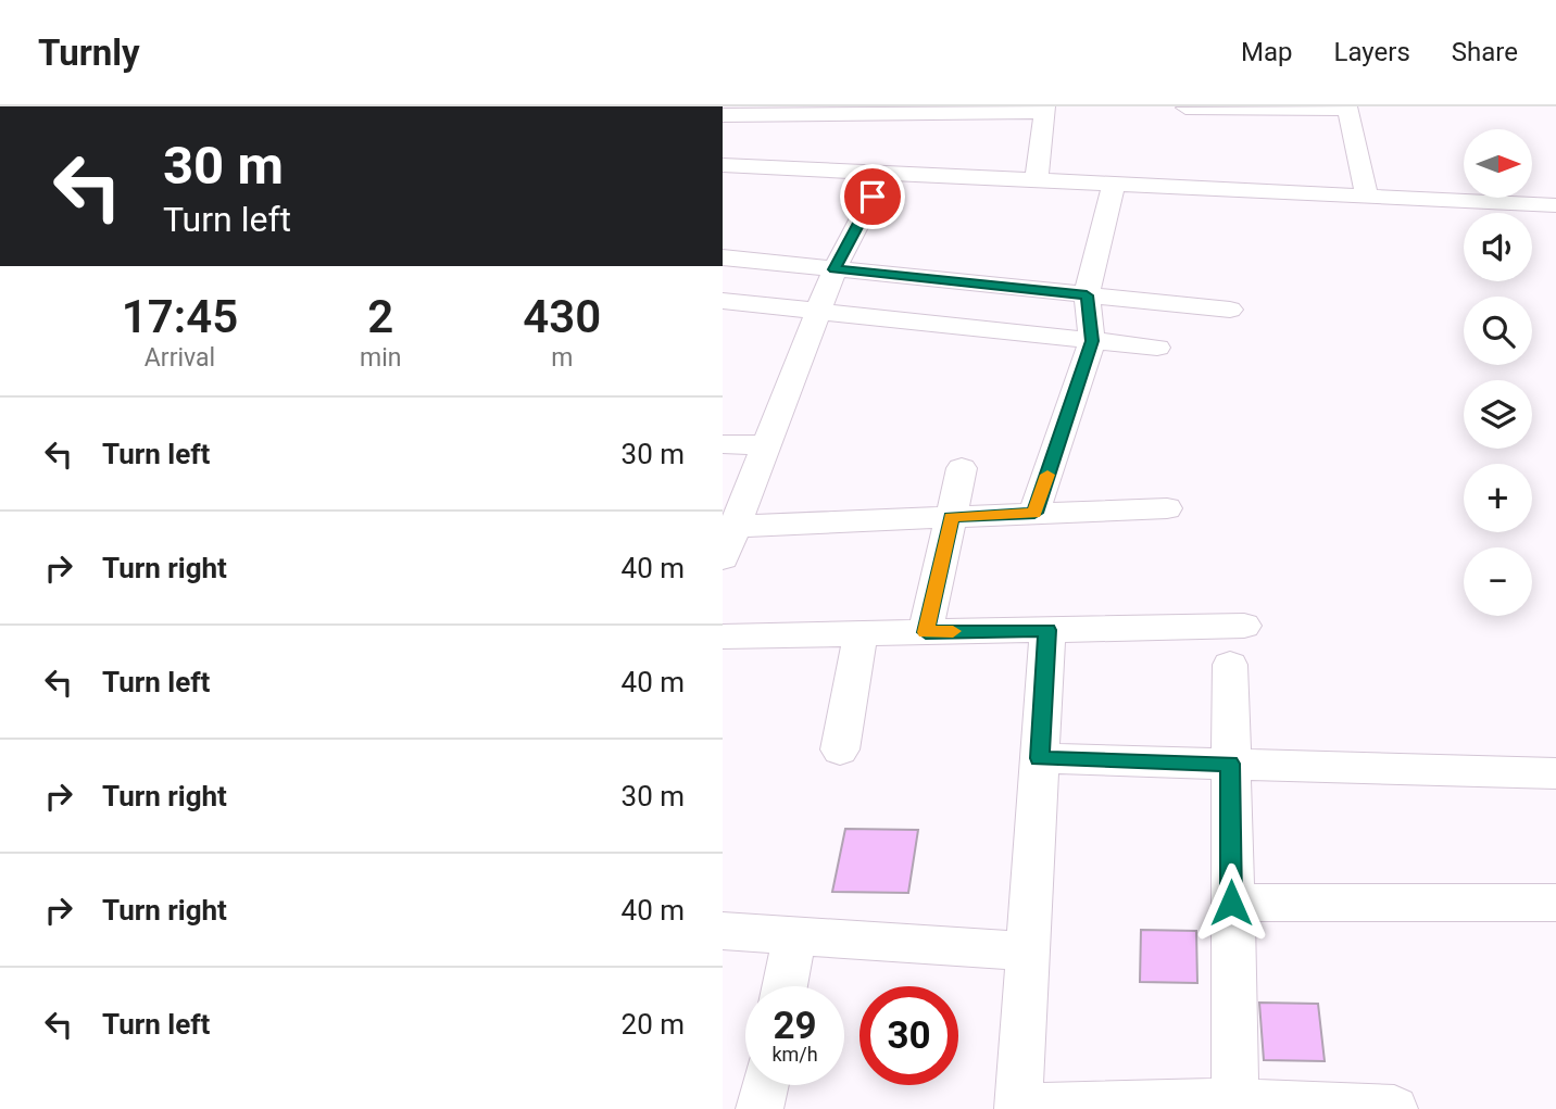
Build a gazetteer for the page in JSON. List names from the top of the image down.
{
  "north": "right",
  "page": {
    "header": "Turnly",
    "nav": ["Map", "Layers", "Share"],
    "turn": ["30 m", "Turn left"],
    "map_buttons": ["+", "−"],
    "eta": [
      "17:45",
      "Arrival",
      "2",
      "min",
      "430",
      "m"
    ],
    "list": [
      {
        "name": "Turn left",
        "value": "30 m"
      },
      {
        "name": "Turn right",
        "value": "40 m"
      },
      {
        "name": "Turn left",
        "value": "40 m"
      },
      {
        "name": "Turn right",
        "value": "30 m"
      },
      {
        "name": "Turn right",
        "value": "40 m"
      },
      {
        "name": "Turn left",
        "value": "20 m"
      }
    ],
    "speed": "29 km/h",
    "limit": "30"
  }
}
